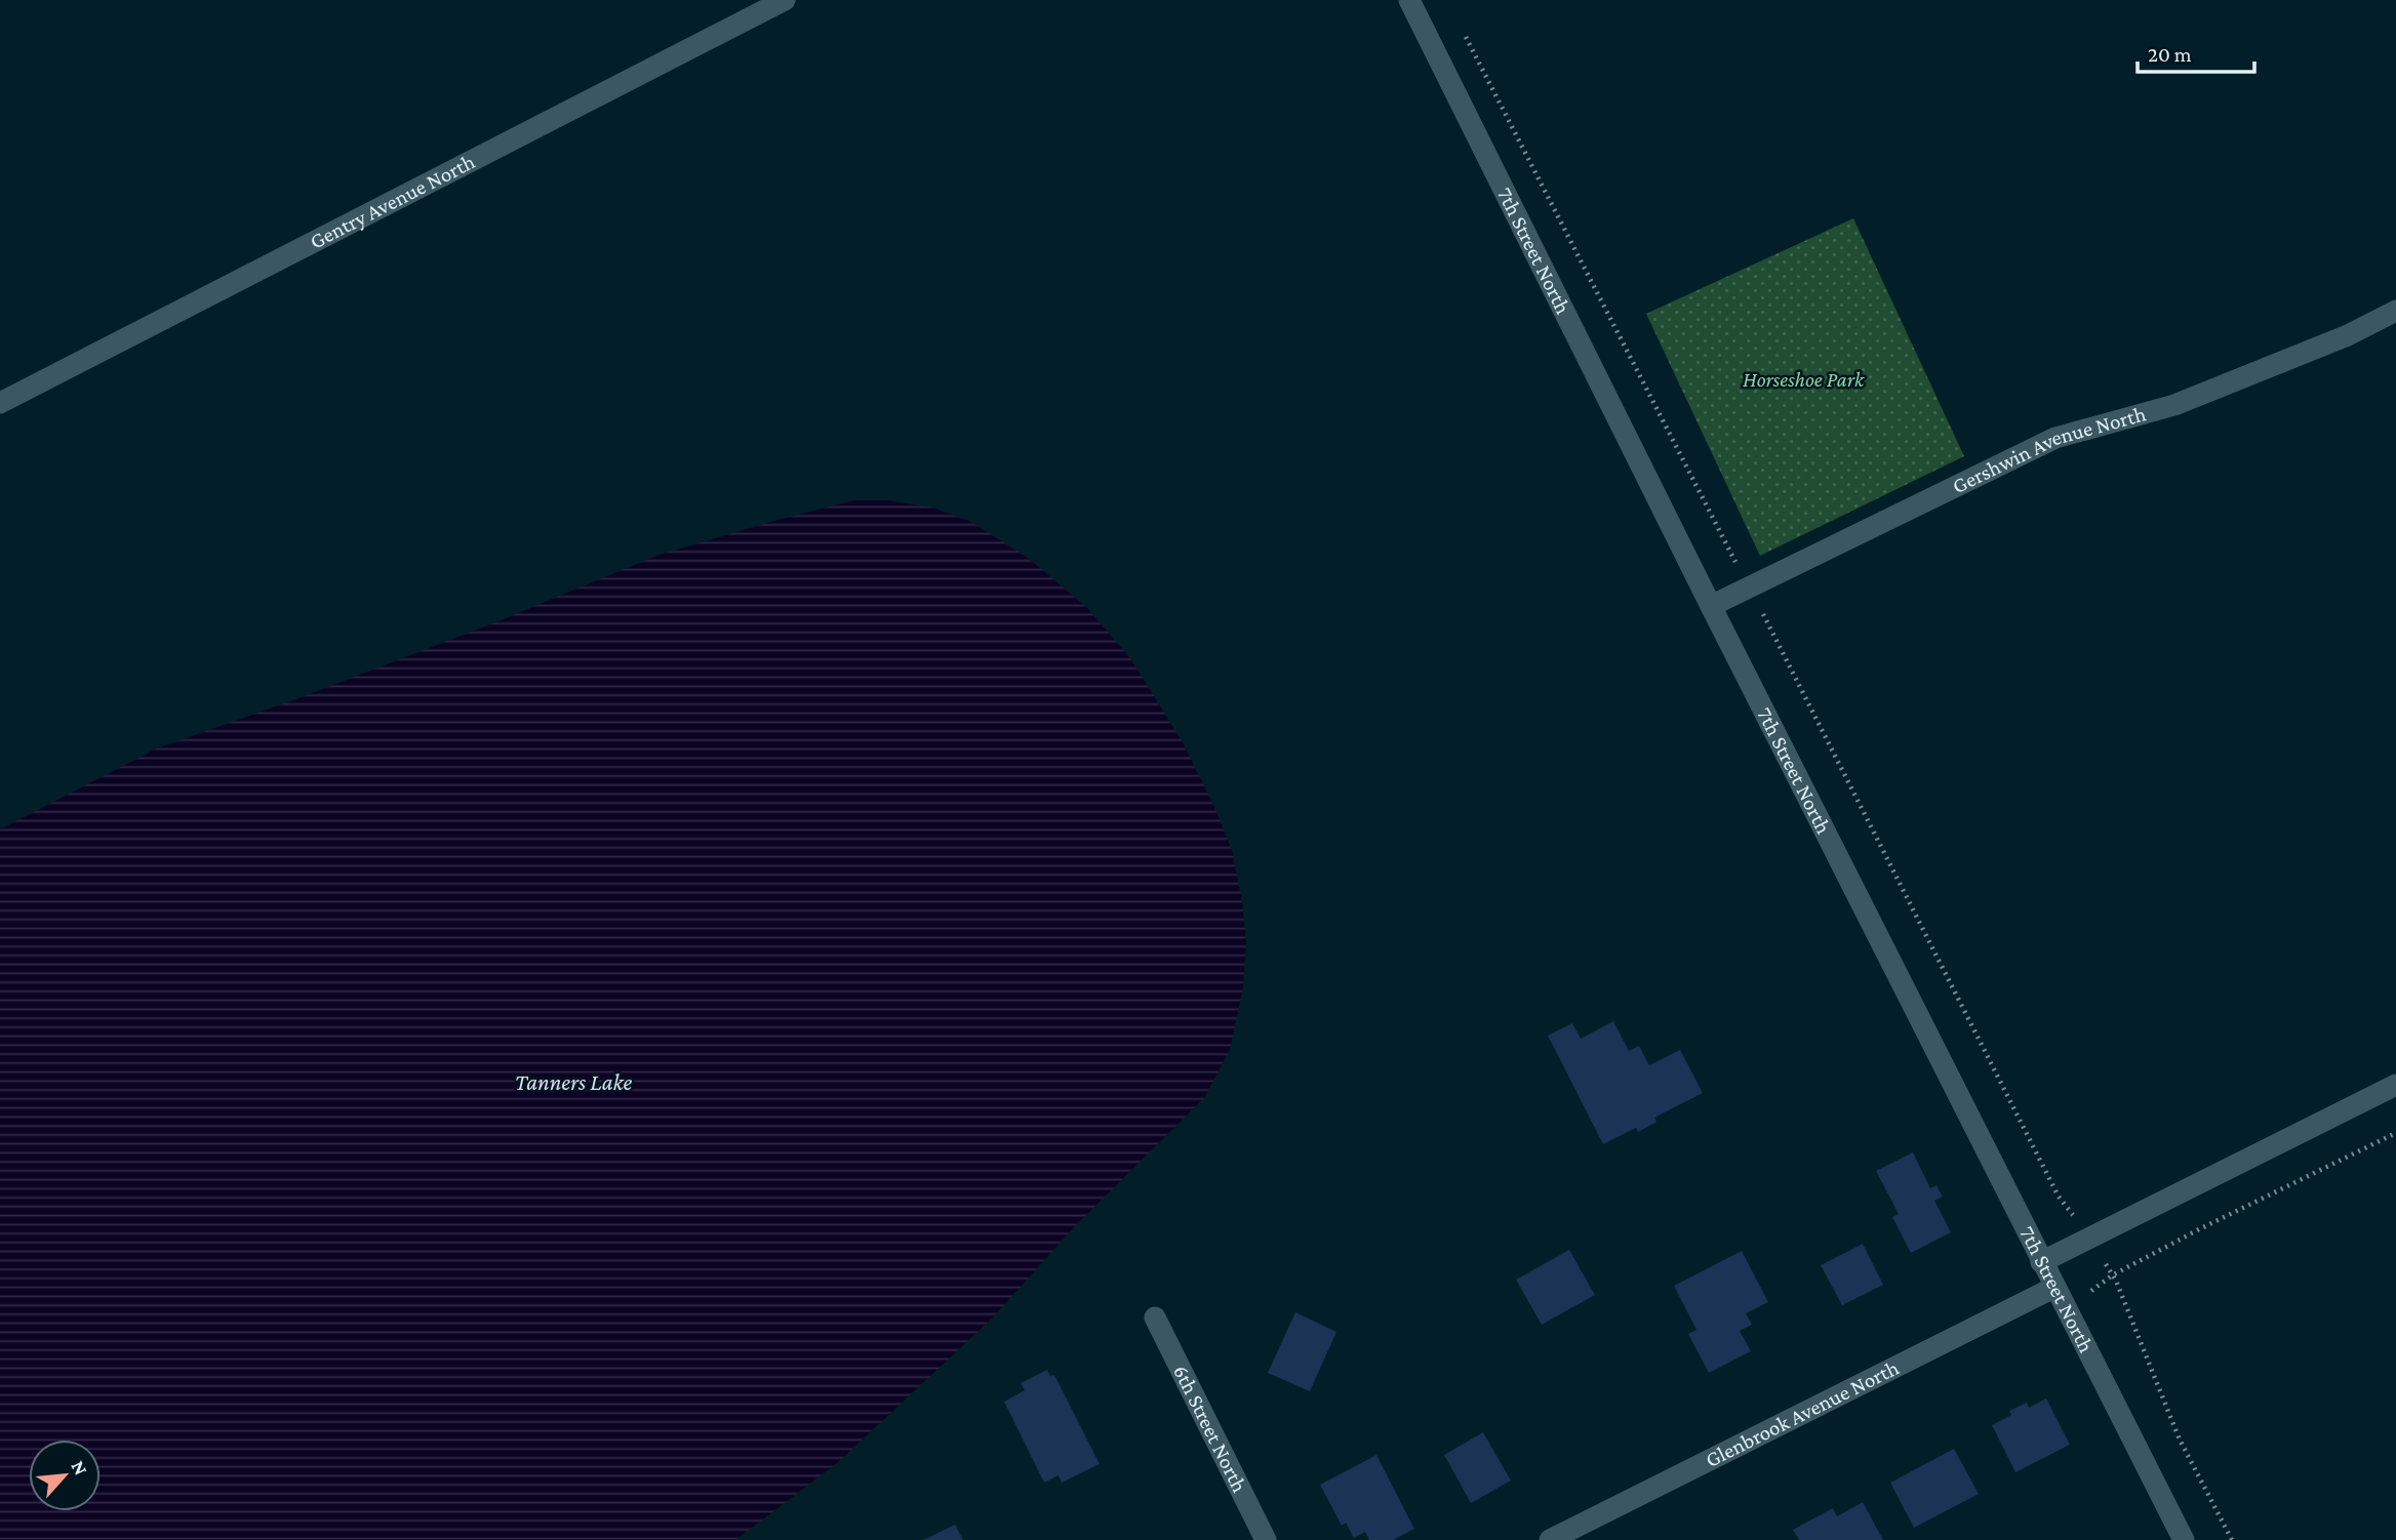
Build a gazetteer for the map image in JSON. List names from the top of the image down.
{
  "streets": {
    "street": [
      "Gentry Avenue North",
      "7th Street North",
      "Gershwin Avenue North",
      "Glenbrook Avenue North",
      "6th Street North"
    ]
  },
  "crossings": [
    ["7th Street North", "Gershwin Avenue North"],
    ["7th Street North", "Glenbrook Avenue North"]
  ],
  "water": ["Tanners Lake"],
  "parks": ["Horseshoe Park"],
  "scale_bar": "20 m",
  "north": "top right"
}
